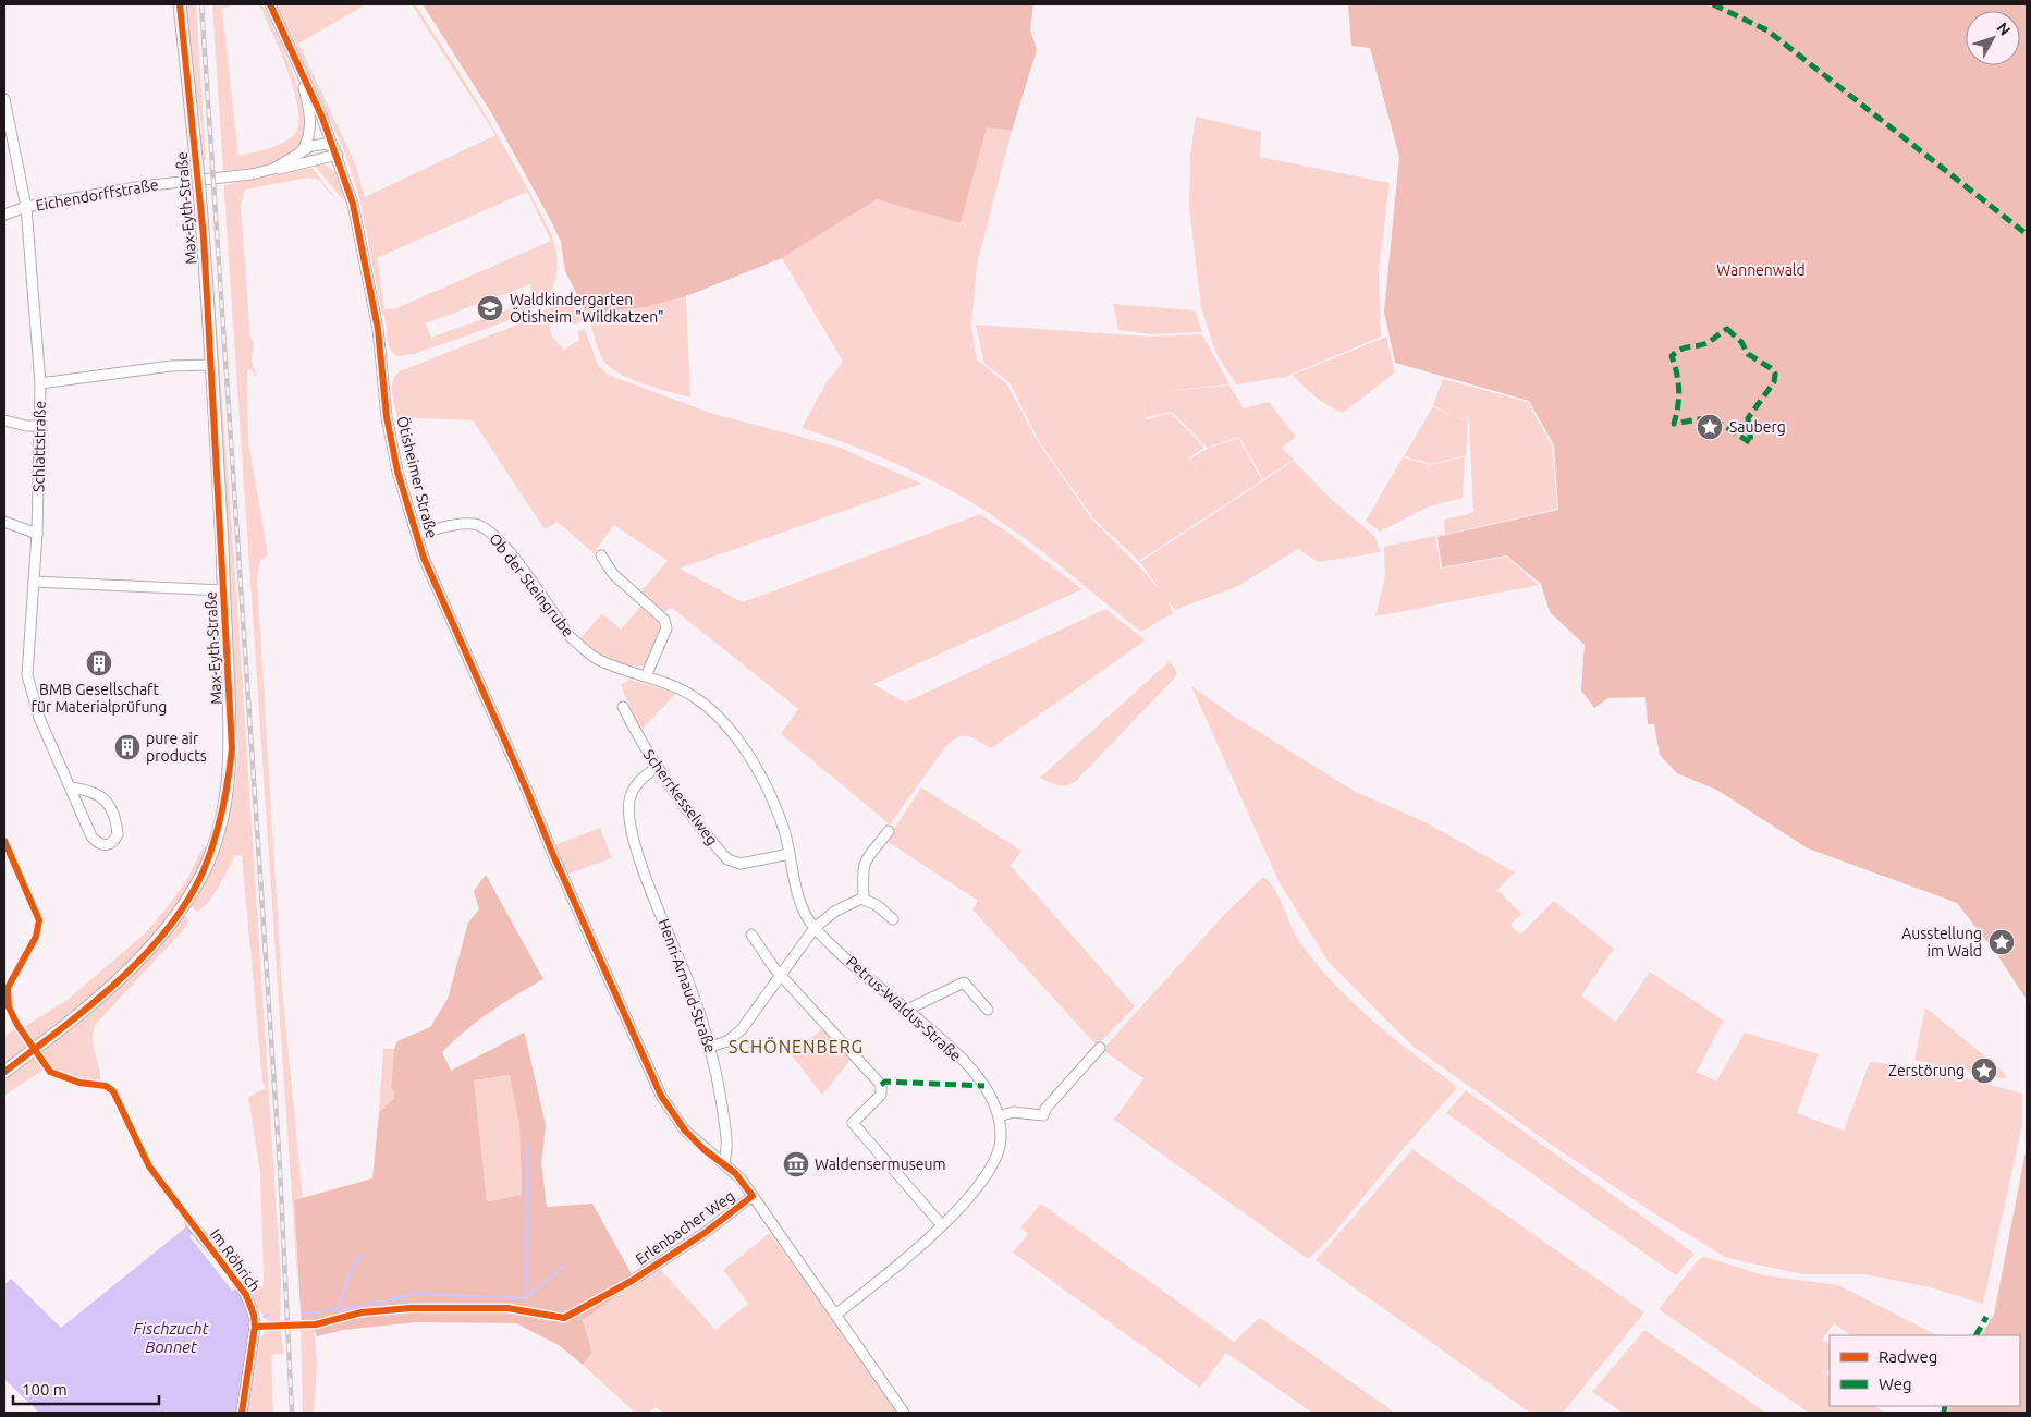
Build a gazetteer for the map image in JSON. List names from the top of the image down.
{
  "streets": {
    "street": [
      "Eichendorffstraße",
      "Max-Eyth-Straße",
      "Schlattstraße",
      "Ötisheimer Straße",
      "Ob der Steingrube",
      "Scherrkesselweg",
      "Henri-Arnaud-Straße",
      "Petrus-Waldus-Straße",
      "Erlenbacher Weg",
      "Im Röhrich"
    ]
  },
  "crossings": [
    ["Eichendorffstraße", "Max-Eyth-Straße"],
    ["Eichendorffstraße", "Schlattstraße"],
    ["Eichendorffstraße", "Ötisheimer Straße"],
    ["Max-Eyth-Straße", "Schlattstraße"],
    ["Ötisheimer Straße", "Ob der Steingrube"],
    ["Ötisheimer Straße", "Henri-Arnaud-Straße"],
    ["Ob der Steingrube", "Scherrkesselweg"],
    ["Ob der Steingrube", "Petrus-Waldus-Straße"],
    ["Scherrkesselweg", "Henri-Arnaud-Straße"]
  ],
  "districts": ["SCHÖNENBERG"],
  "water": ["Fischzucht Bonnet"],
  "parks": ["Wannenwald"],
  "places": {
    "school or university": ["Waldkindergarten Ötisheim \"Wildkatzen\""],
    "place": ["Sauberg", "Ausstellung im Wald", "Zerstörung"],
    "building": ["BMB Gesellschaft für Materialprüfung", "pure air products"],
    "museum": ["Waldensermuseum"]
  },
  "legend": ["Radweg", "Weg"],
  "scale_bar": "100 m",
  "north": "top right"
}
